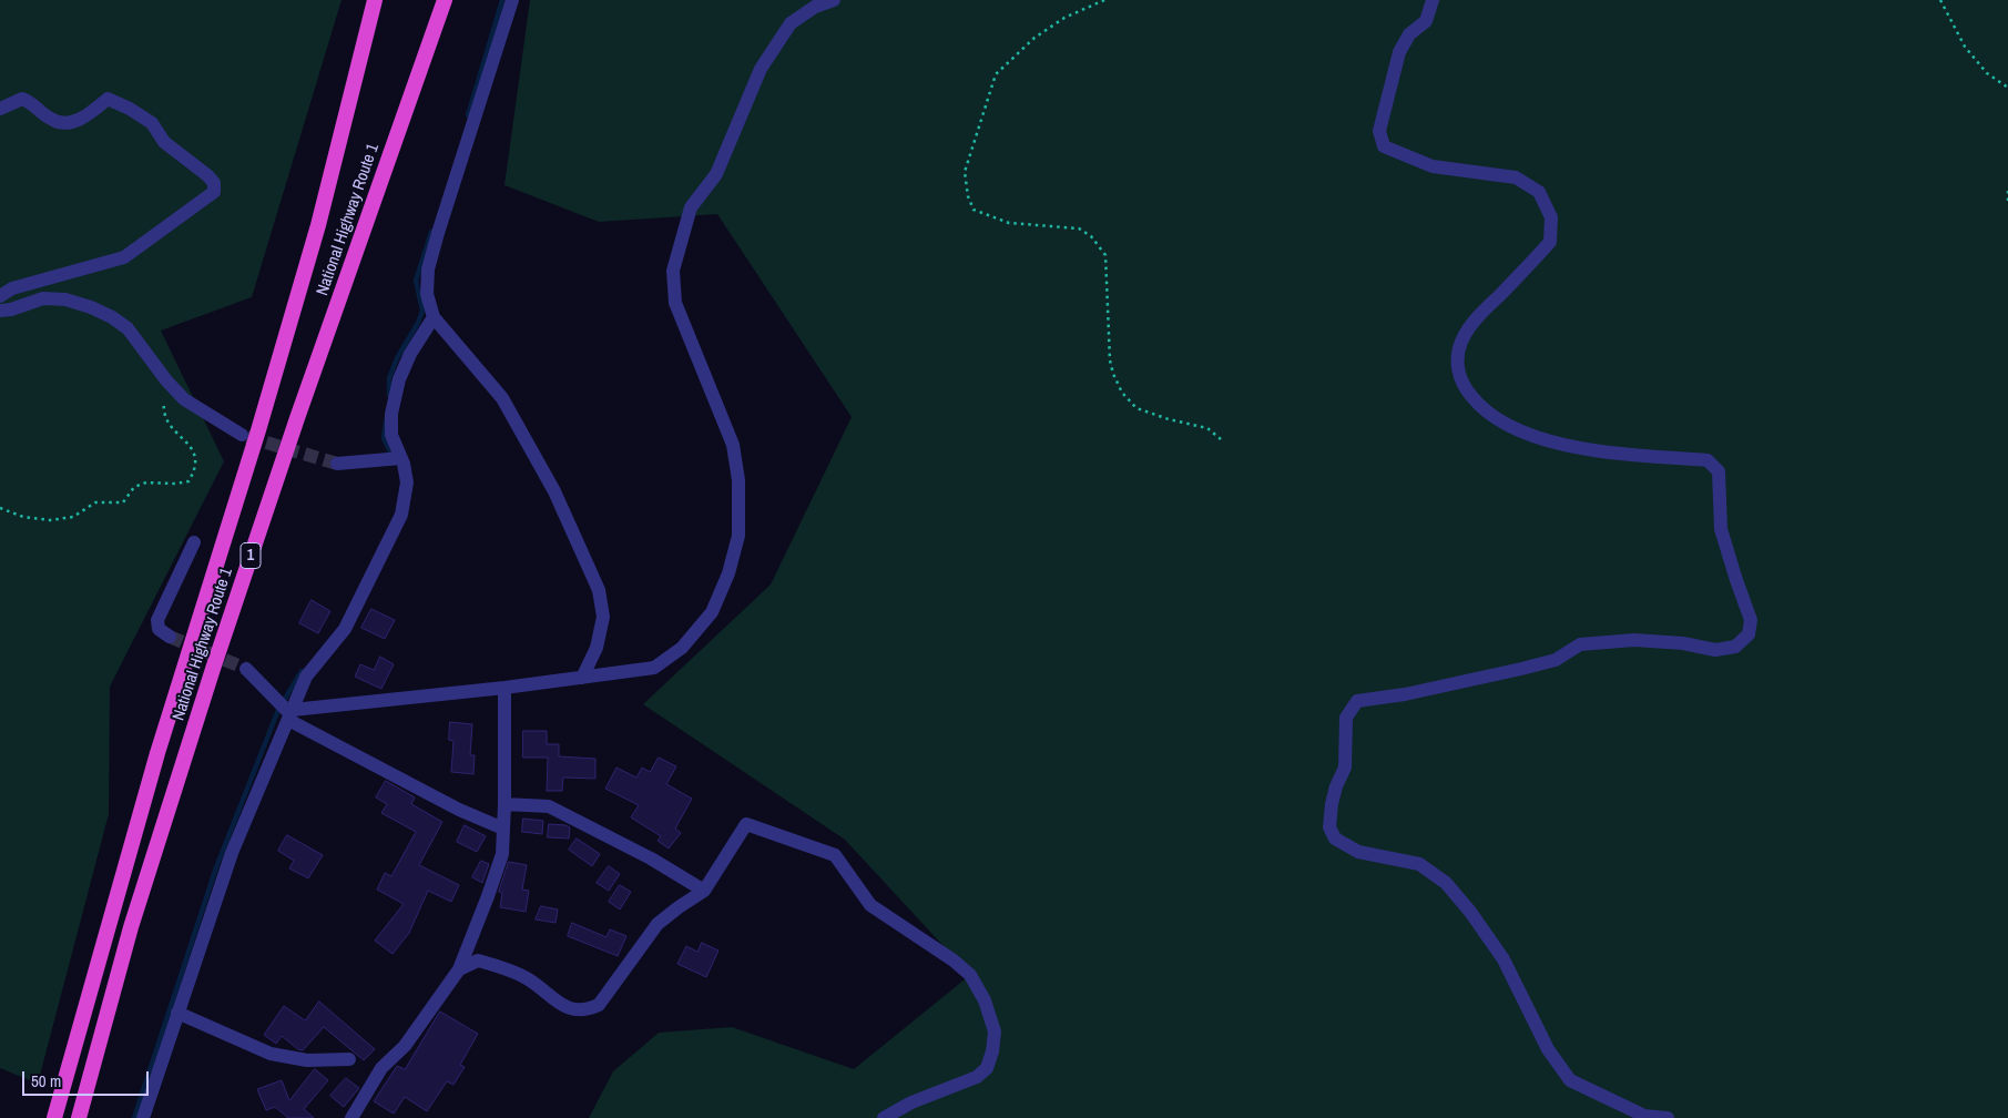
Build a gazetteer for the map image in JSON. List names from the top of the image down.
{
  "streets": {
    "highway": ["National Highway Route 1", "1"]
  },
  "scale_bar": "50 m"
}
